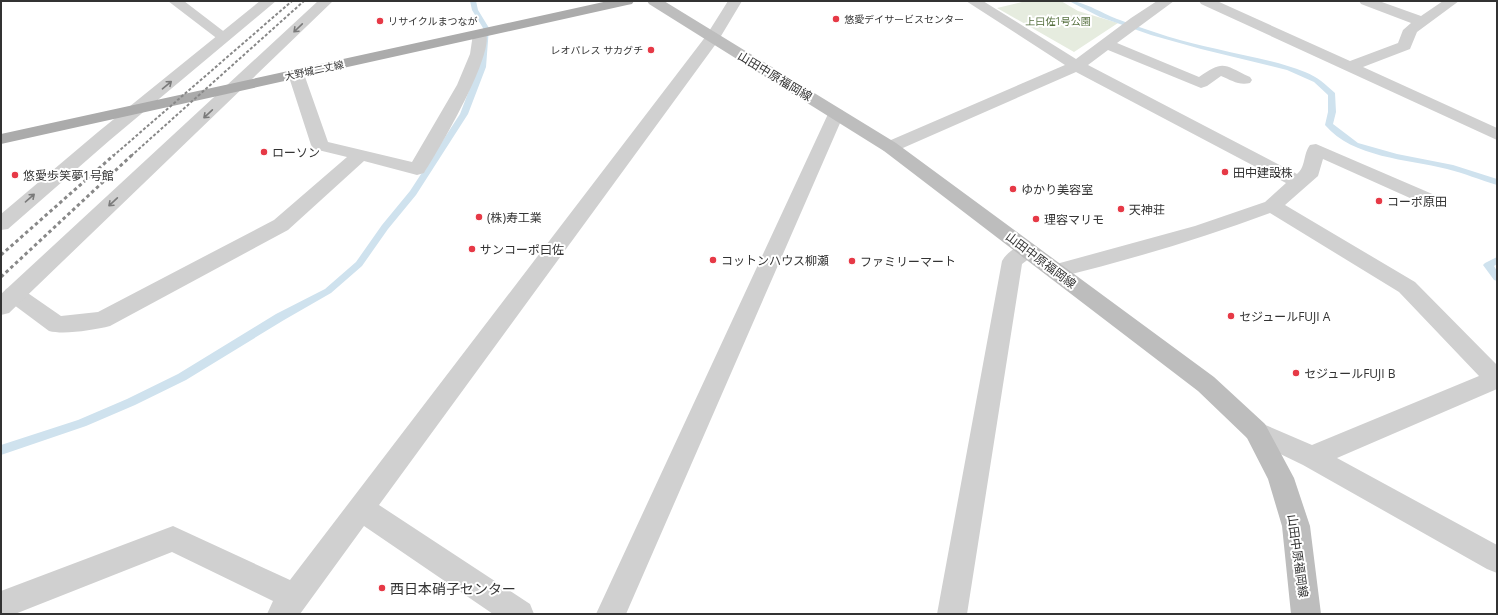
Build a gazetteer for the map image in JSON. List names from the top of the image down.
{
  "streets": {
    "main road": ["大野城二丈線", "山田中原福岡線"]
  },
  "parks": ["上曰佐1号公園"],
  "places": [
    "悠愛デイサービスセンター",
    "リサイクルまつなが",
    "レオパレス サカグチ",
    "ローソン",
    "田中建設株",
    "悠愛歩笑夢1号館",
    "ゆかり美容室",
    "コーポ原田",
    "天神荘",
    "(株)寿工業",
    "理容マリモ",
    "サンコーポ曰佐",
    "コットンハウス柳瀬",
    "ファミリーマート",
    "セジュールFUJI A",
    "セジュールFUJI B",
    "西日本硝子センター"
  ]
}
